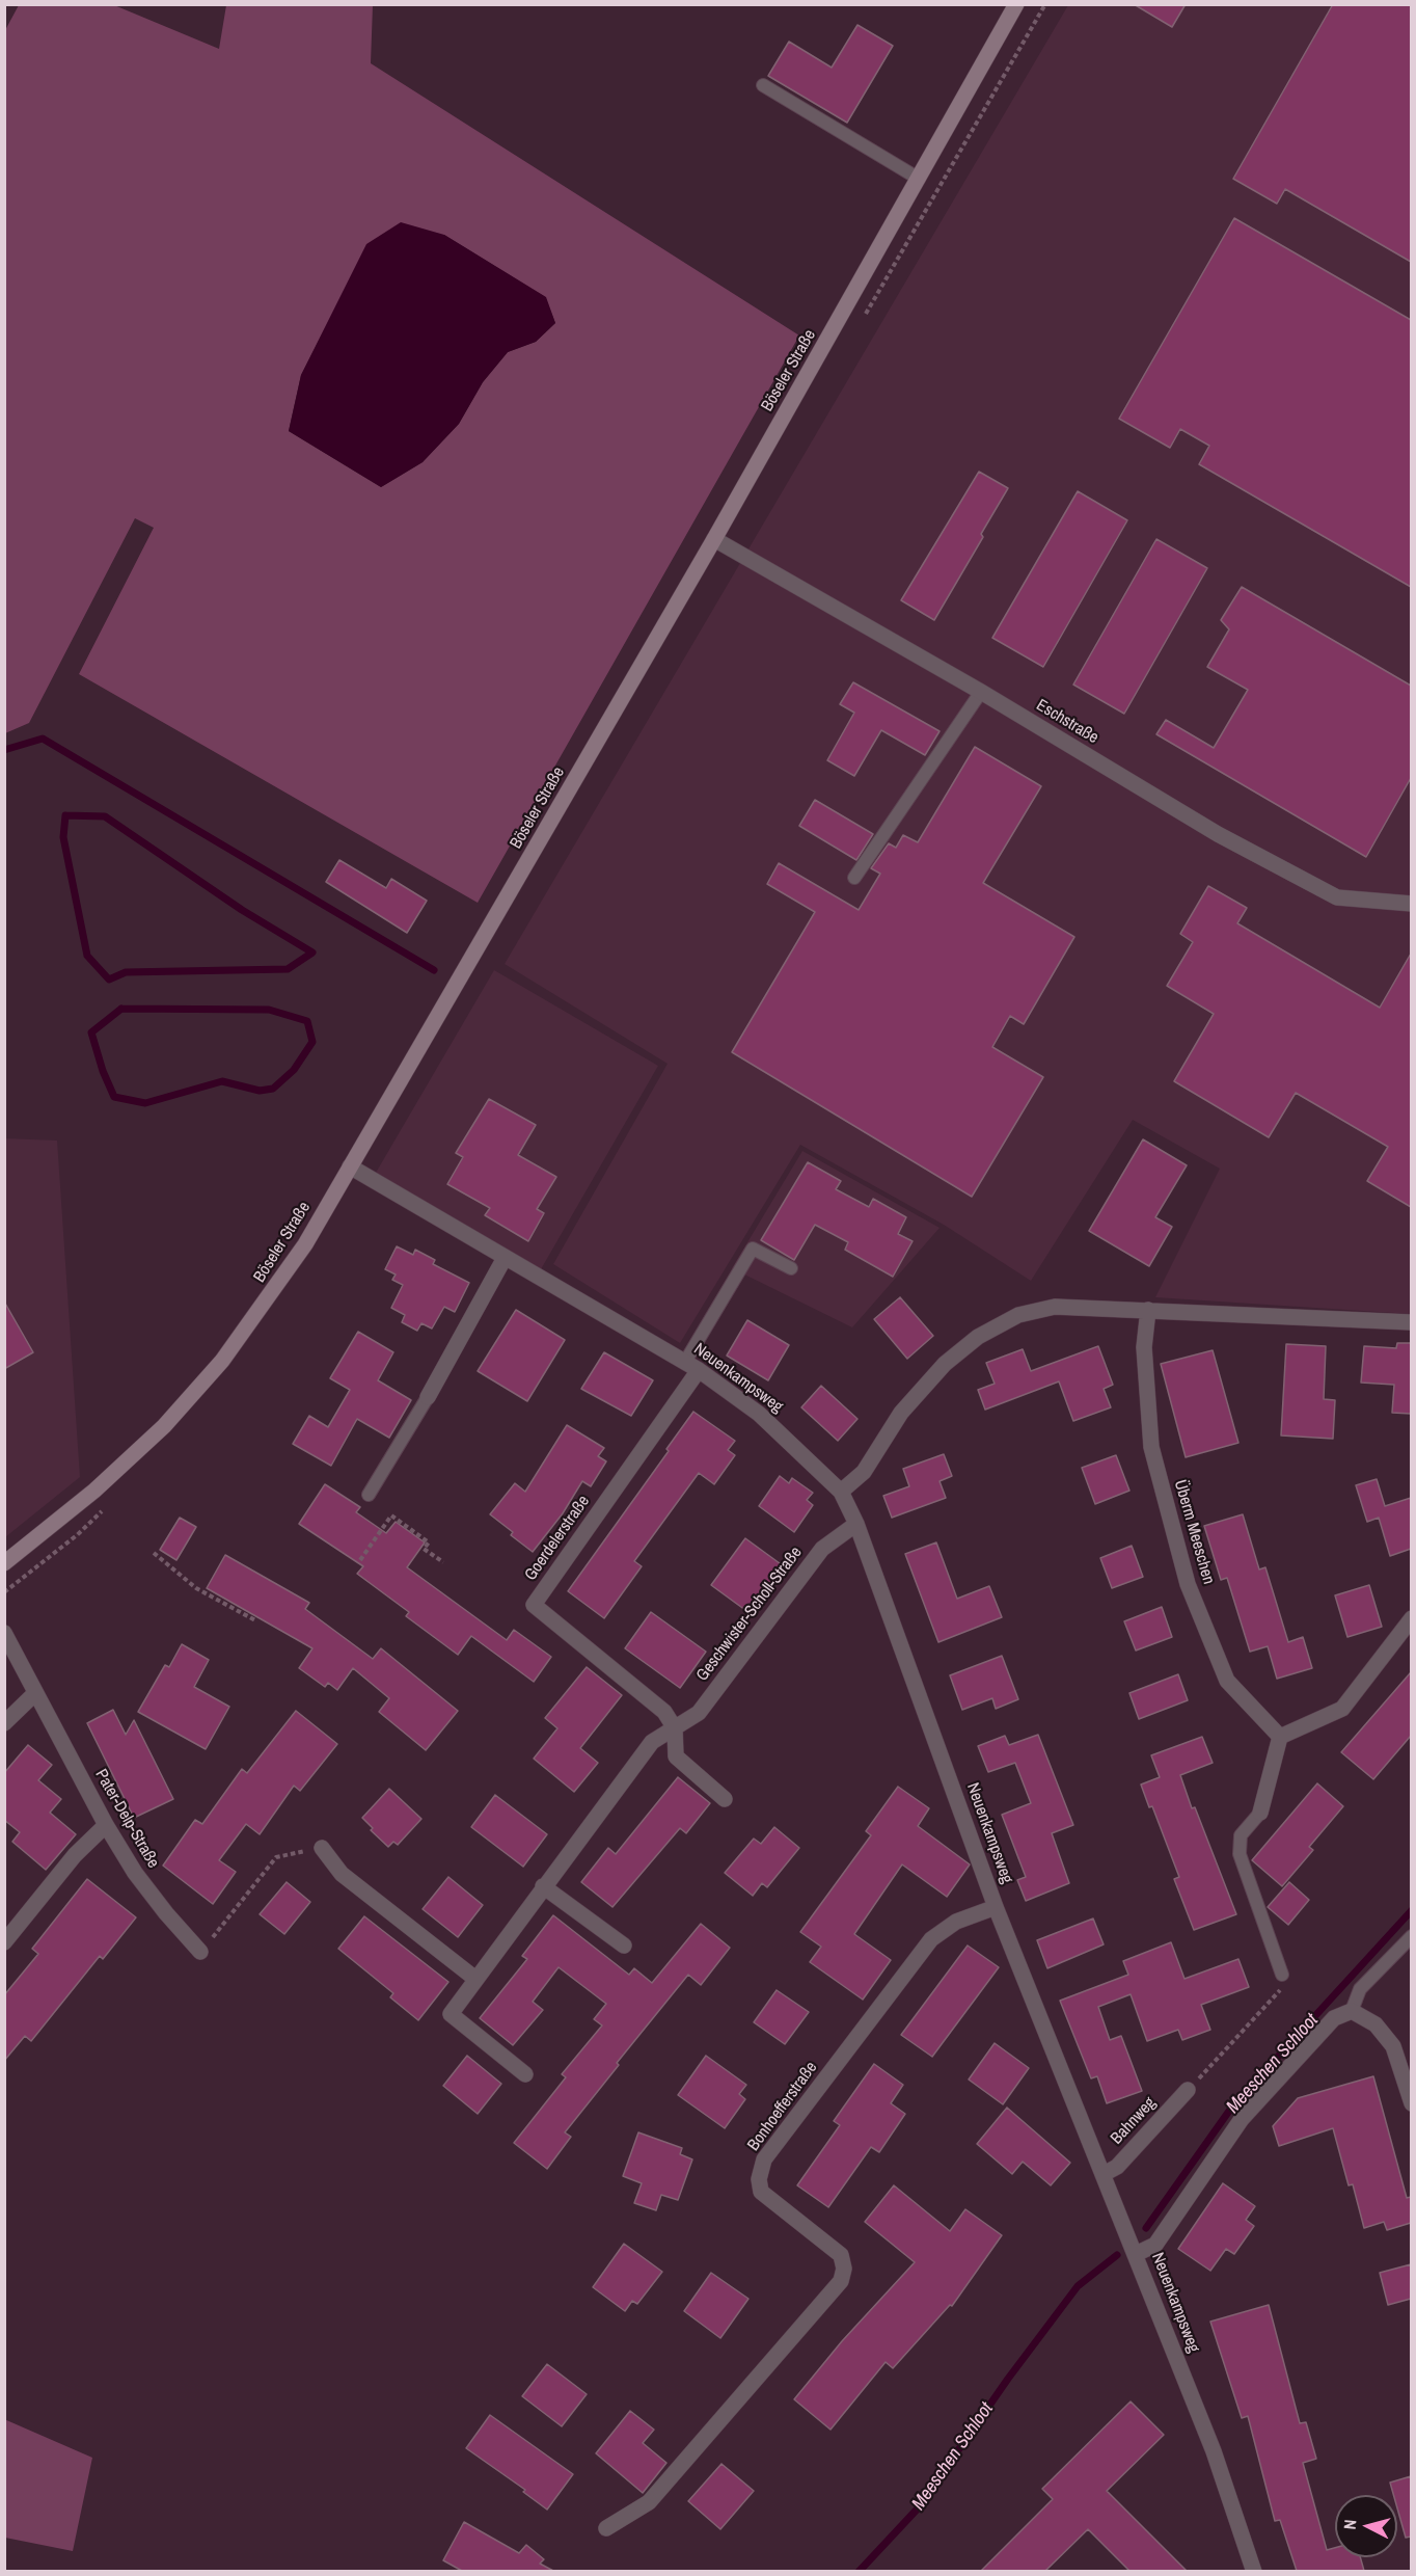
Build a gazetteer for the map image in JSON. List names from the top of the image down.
{
  "streets": {
    "main road": ["Böseler Straße"],
    "street": [
      "Eschstraße",
      "Neuenkampsweg",
      "Überm Meeschen",
      "Goerdelerstraße",
      "Geschwister-Scholl-Straße",
      "Pater-Delp-Straße",
      "Bonhoefferstraße",
      "Bahnweg"
    ]
  },
  "crossings": [
    ["Böseler Straße", "Eschstraße"],
    ["Böseler Straße", "Neuenkampsweg"],
    ["Neuenkampsweg", "Goerdelerstraße"],
    ["Neuenkampsweg", "Geschwister-Scholl-Straße"],
    ["Neuenkampsweg", "Bonhoefferstraße"],
    ["Neuenkampsweg", "Bahnweg"],
    ["Goerdelerstraße", "Geschwister-Scholl-Straße"]
  ],
  "water": ["Meeschen Schloot"],
  "north": "left"
}
